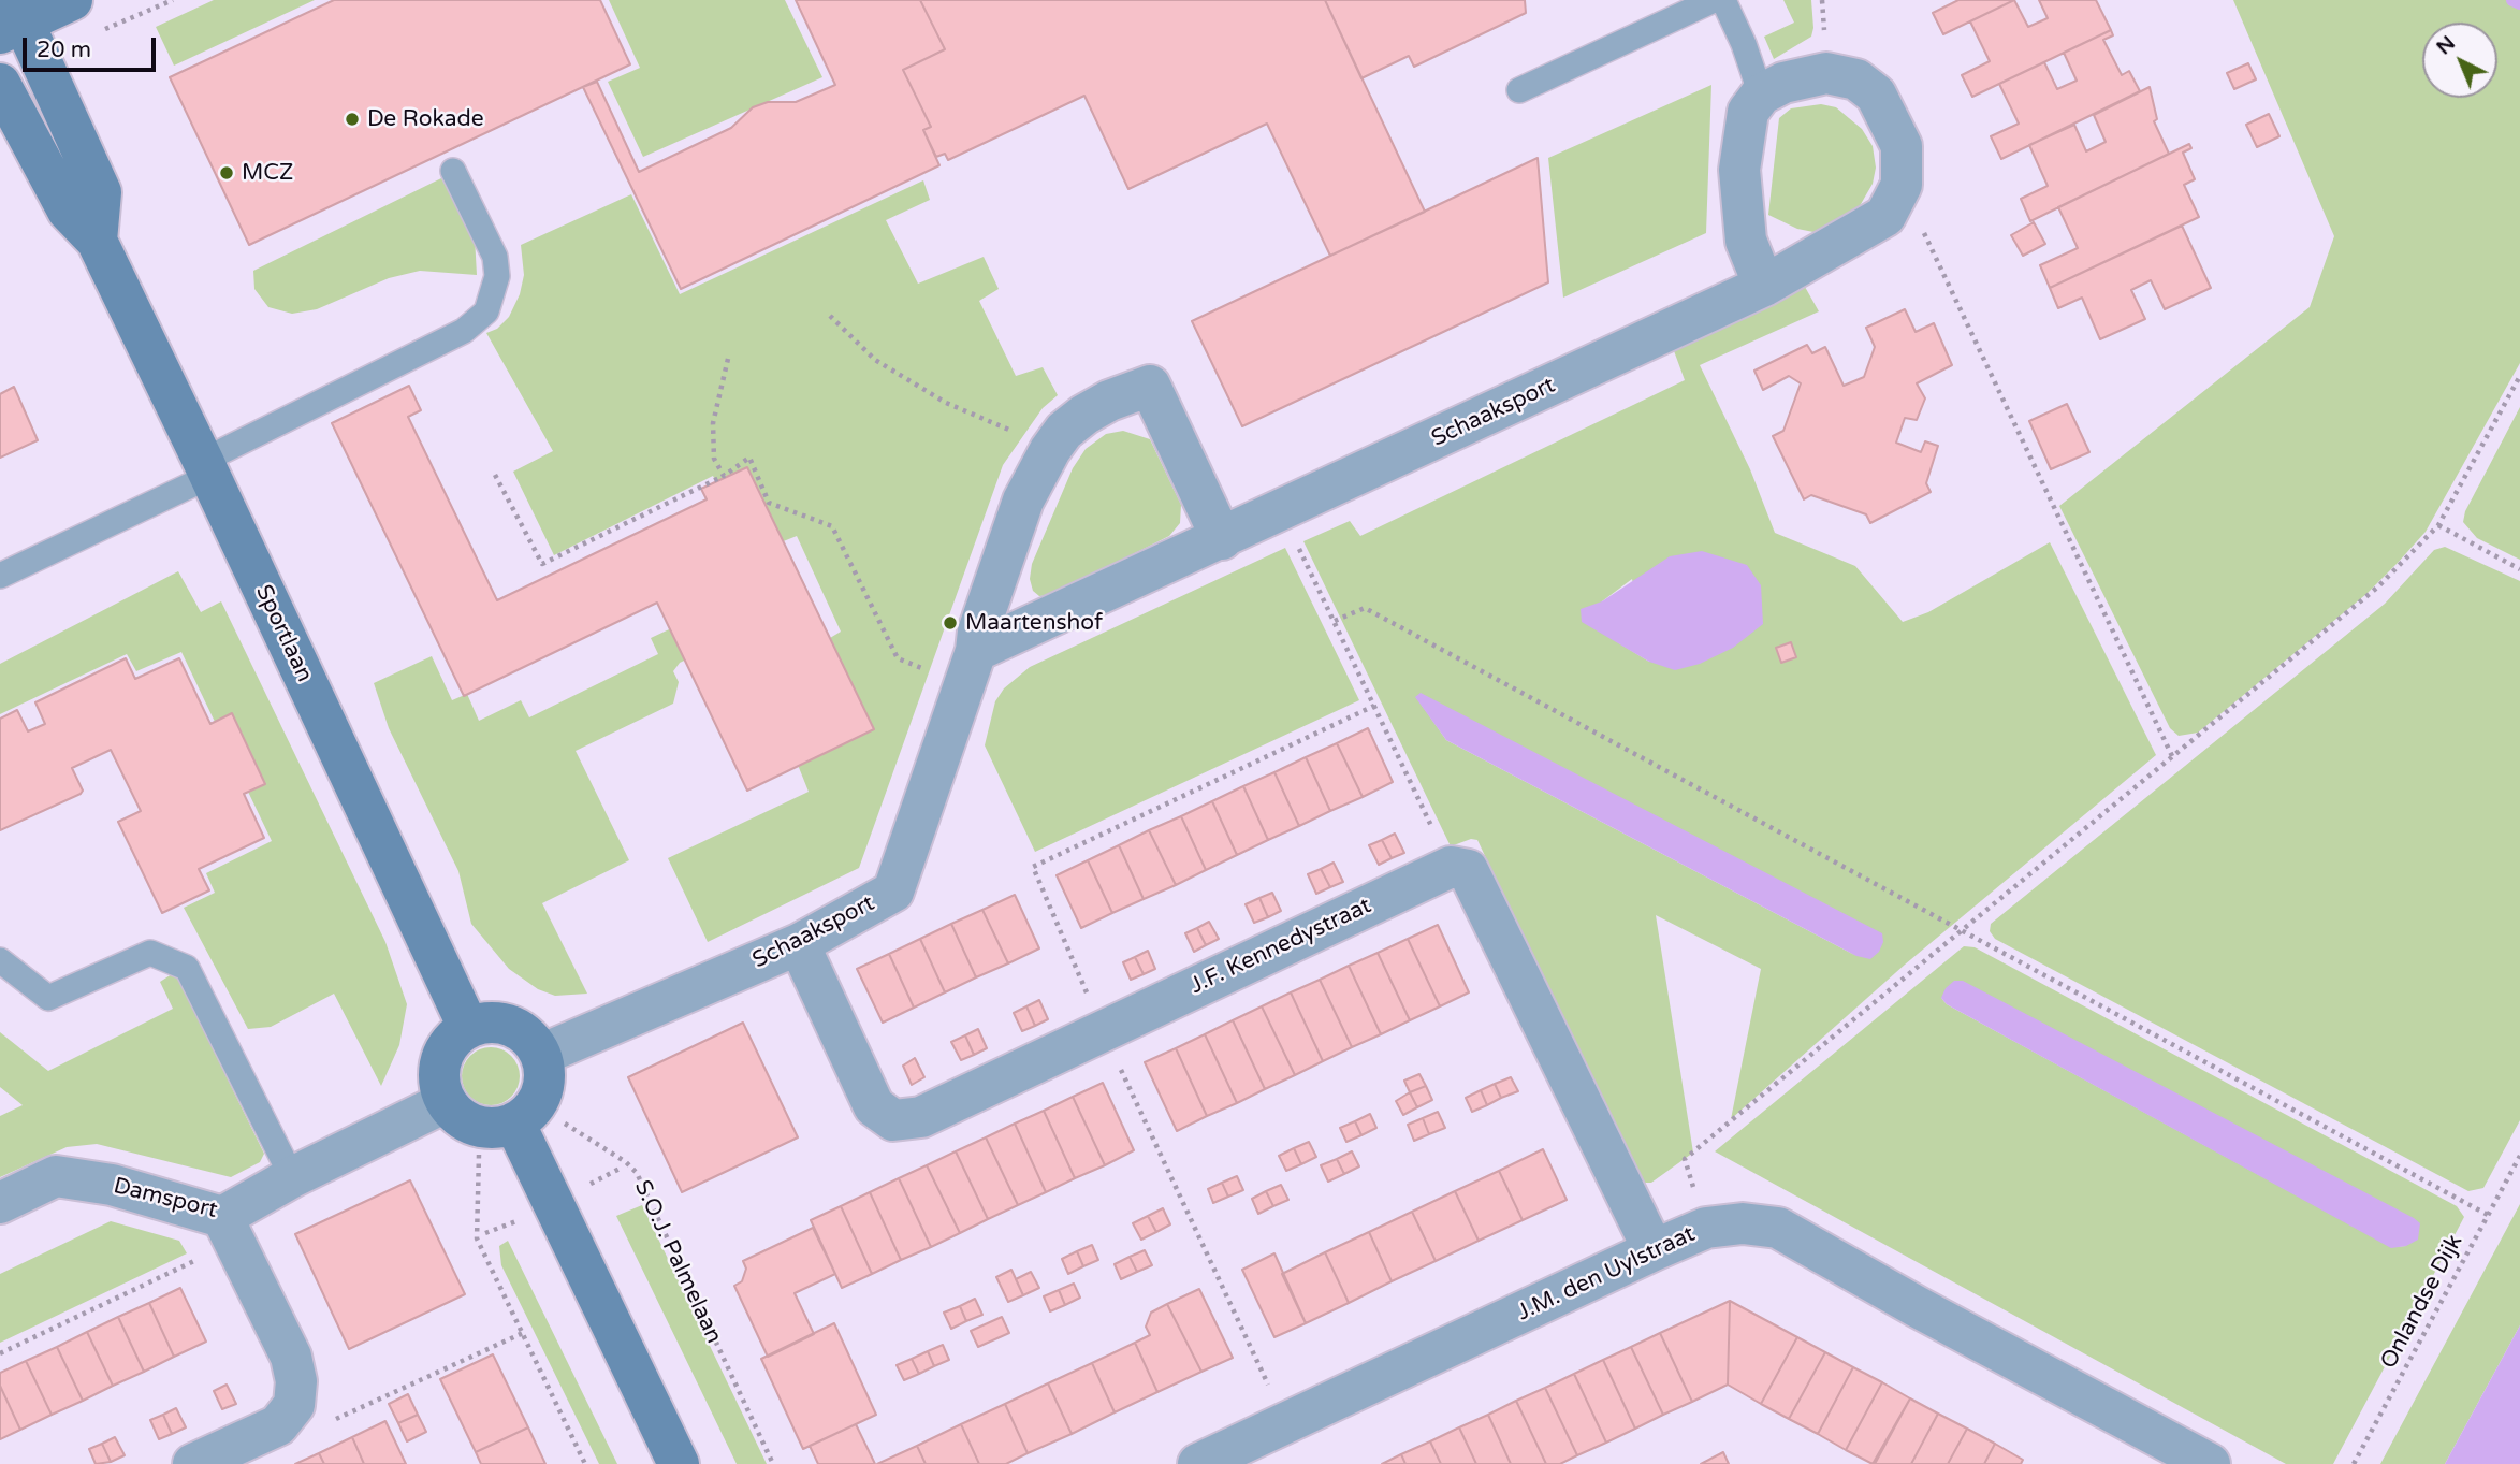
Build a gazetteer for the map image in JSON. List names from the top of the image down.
{
  "streets": {
    "street": [
      "Schaaksport",
      "Sportlaan",
      "J.F. Kennedystraat",
      "Damsport",
      "J.M. den Uylstraat"
    ],
    "path": ["S.O.J. Palmelaan", "Onlandse Dijk"]
  },
  "crossings": [
    ["Schaaksport", "Sportlaan"],
    ["Schaaksport", "J.F. Kennedystraat"],
    ["Schaaksport", "Damsport"],
    ["Schaaksport", "S.O.J. Palmelaan"],
    ["Sportlaan", "Damsport"],
    ["Sportlaan", "S.O.J. Palmelaan"],
    ["Damsport", "S.O.J. Palmelaan"]
  ],
  "places": ["De Rokade", "MCZ", "Maartenshof"],
  "scale_bar": "20 m",
  "north": "top left"
}
